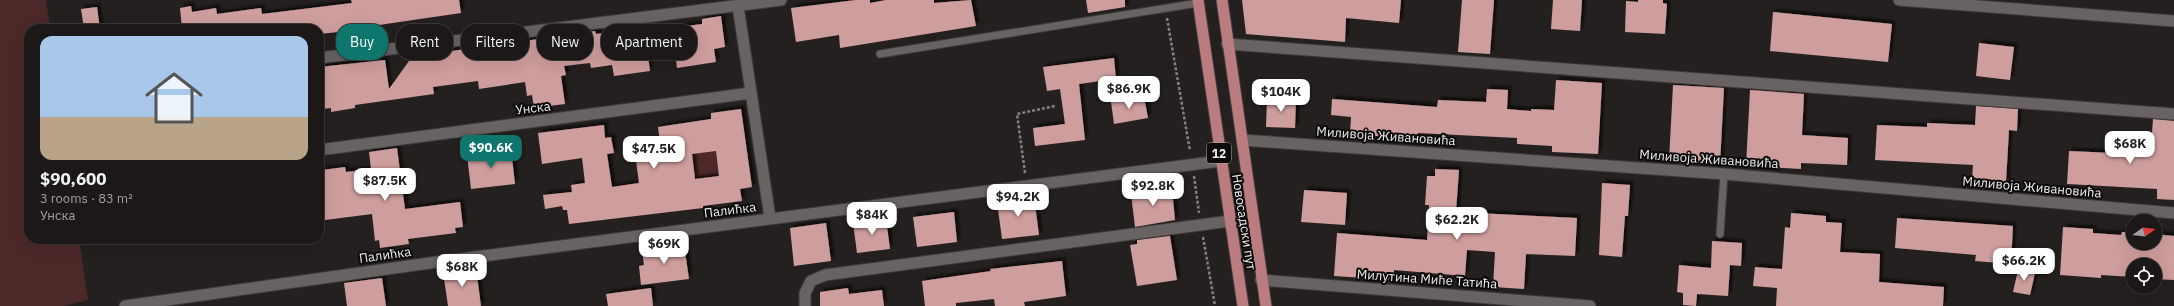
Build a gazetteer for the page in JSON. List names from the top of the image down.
{
  "streets": {
    "main road": ["12", "Новосадски пут"],
    "street": [
      "Унска",
      "Миливоја Живановића",
      "Палићка",
      "Милутина Миће Татића"
    ]
  },
  "crossings": [
    ["Миливоја Живановића", "Новосадски пут"],
    ["Палићка", "Новосадски пут"],
    ["Новосадски пут", "Милутина Миће Татића"]
  ],
  "north": "right",
  "page": {
    "chip": [
      "Buy",
      "Rent",
      "Filters",
      "New",
      "Apartment"
    ],
    "list": [
      {
        "name": "$90,600",
        "note": "3 rooms · 83 m² · Унска"
      }
    ],
    "price": [
      "$86.9K",
      "$104K",
      "$68K",
      "$90.6K",
      "$47.5K",
      "$87.5K",
      "$92.8K",
      "$94.2K",
      "$84K",
      "$62.2K",
      "$69K",
      "$66.2K",
      "$68K"
    ]
  }
}
